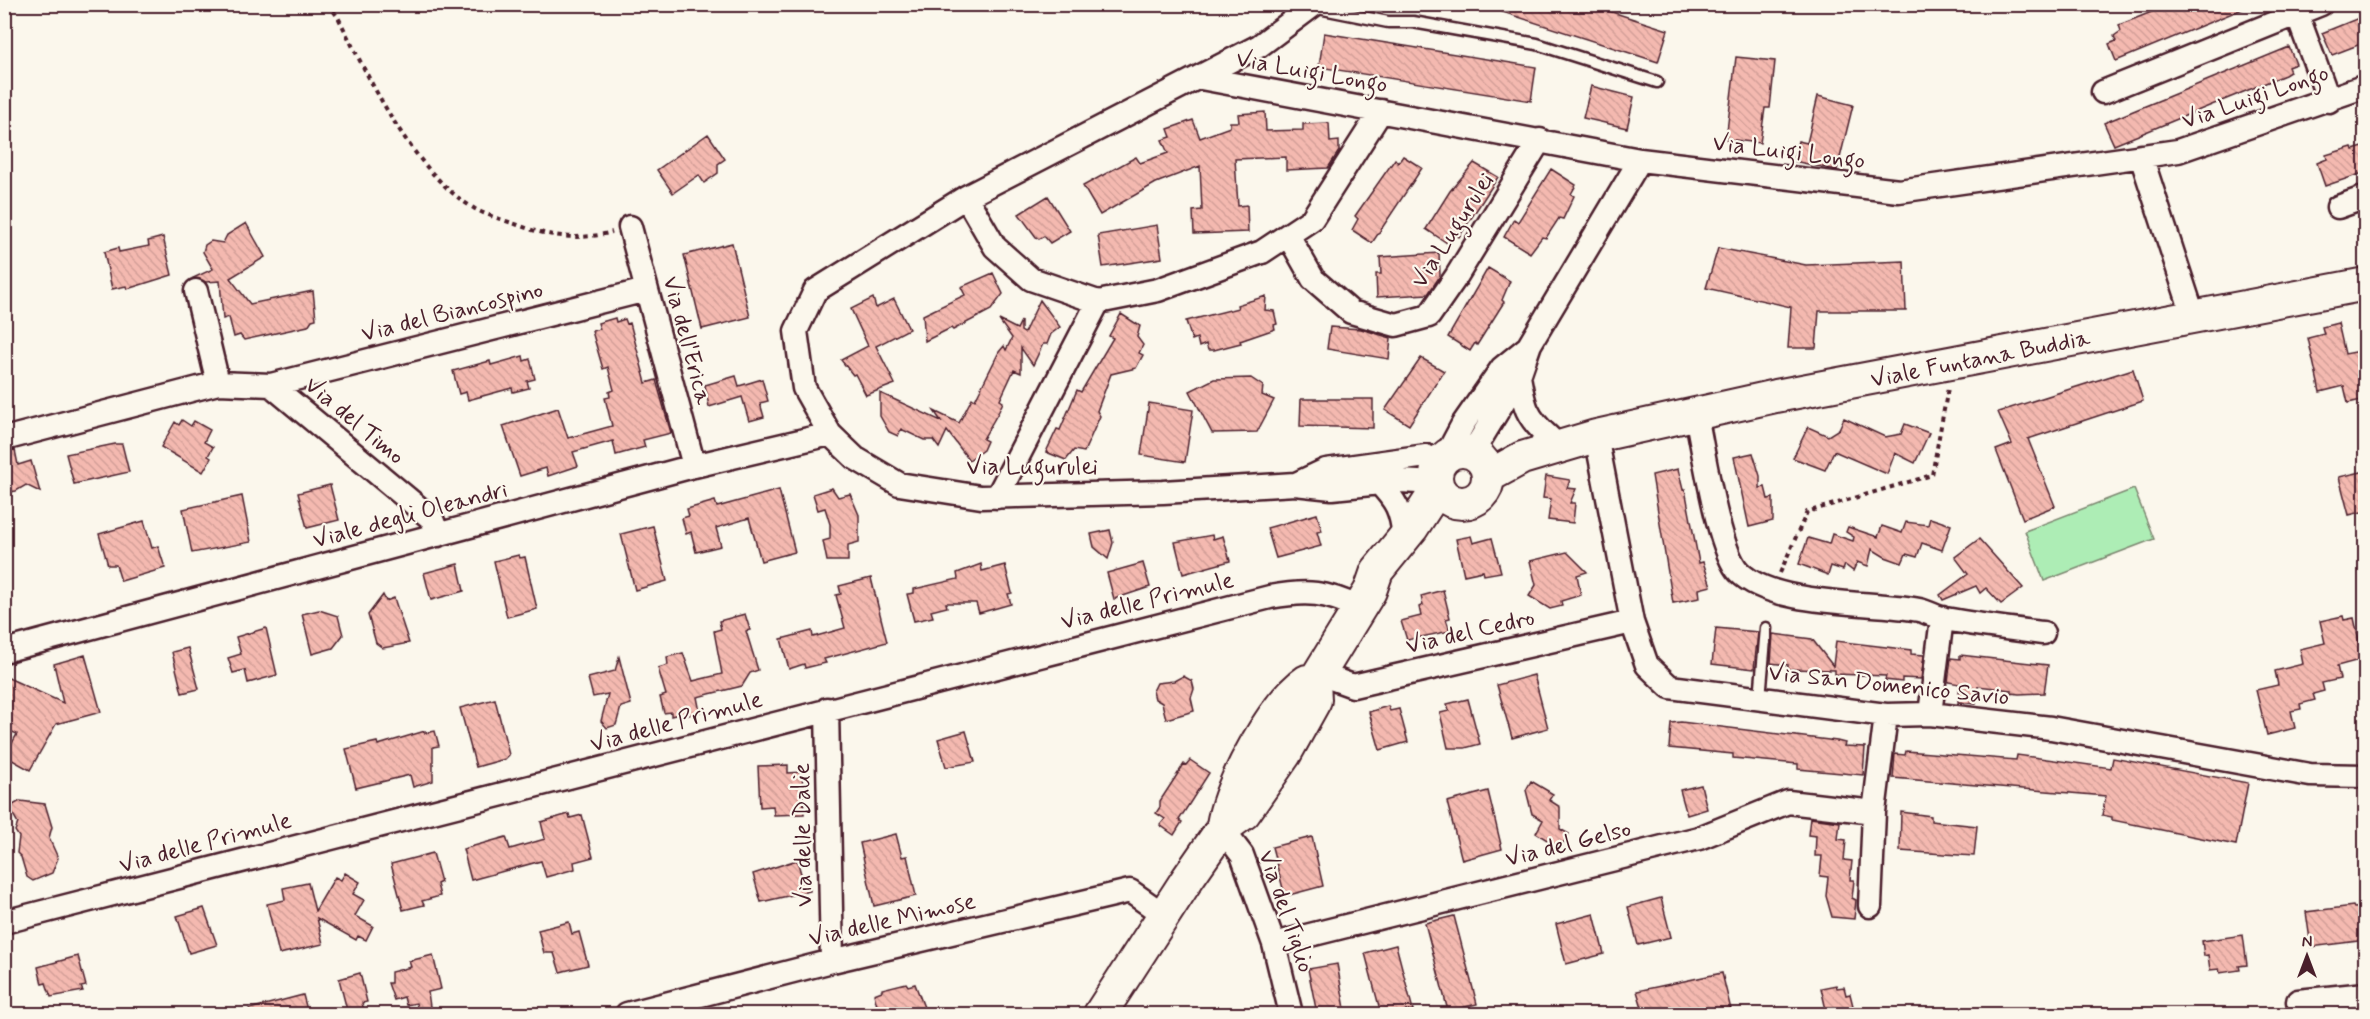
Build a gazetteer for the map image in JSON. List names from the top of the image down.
{
  "streets": {
    "main road": ["Viale Funtana Buddia"],
    "street": [
      "Via Luigi Longo",
      "Via Lugurulei",
      "Via del Biancospino",
      "Via dell'Erica",
      "Via del Timo",
      "Viale degli Oleandri",
      "Via delle Primule",
      "Via del Cedro",
      "Via San Domenico Savio",
      "Via delle Dalie",
      "Via del Gelso",
      "Via del Tiglio",
      "Via delle Mimose"
    ]
  },
  "crossings": [
    ["Via Luigi Longo", "Via Lugurulei"],
    ["Via Lugurulei", "Viale Funtana Buddia"],
    ["Via Lugurulei", "Viale degli Oleandri"],
    ["Via del Biancospino", "Via dell'Erica"],
    ["Via del Biancospino", "Via del Timo"],
    ["Via dell'Erica", "Viale degli Oleandri"],
    ["Viale Funtana Buddia", "Via San Domenico Savio"],
    ["Via del Timo", "Viale degli Oleandri"],
    ["Via delle Primule", "Via delle Dalie"],
    ["Via del Cedro", "Via San Domenico Savio"],
    ["Via delle Dalie", "Via delle Mimose"],
    ["Via del Gelso", "Via del Tiglio"]
  ],
  "north": "top"
}
